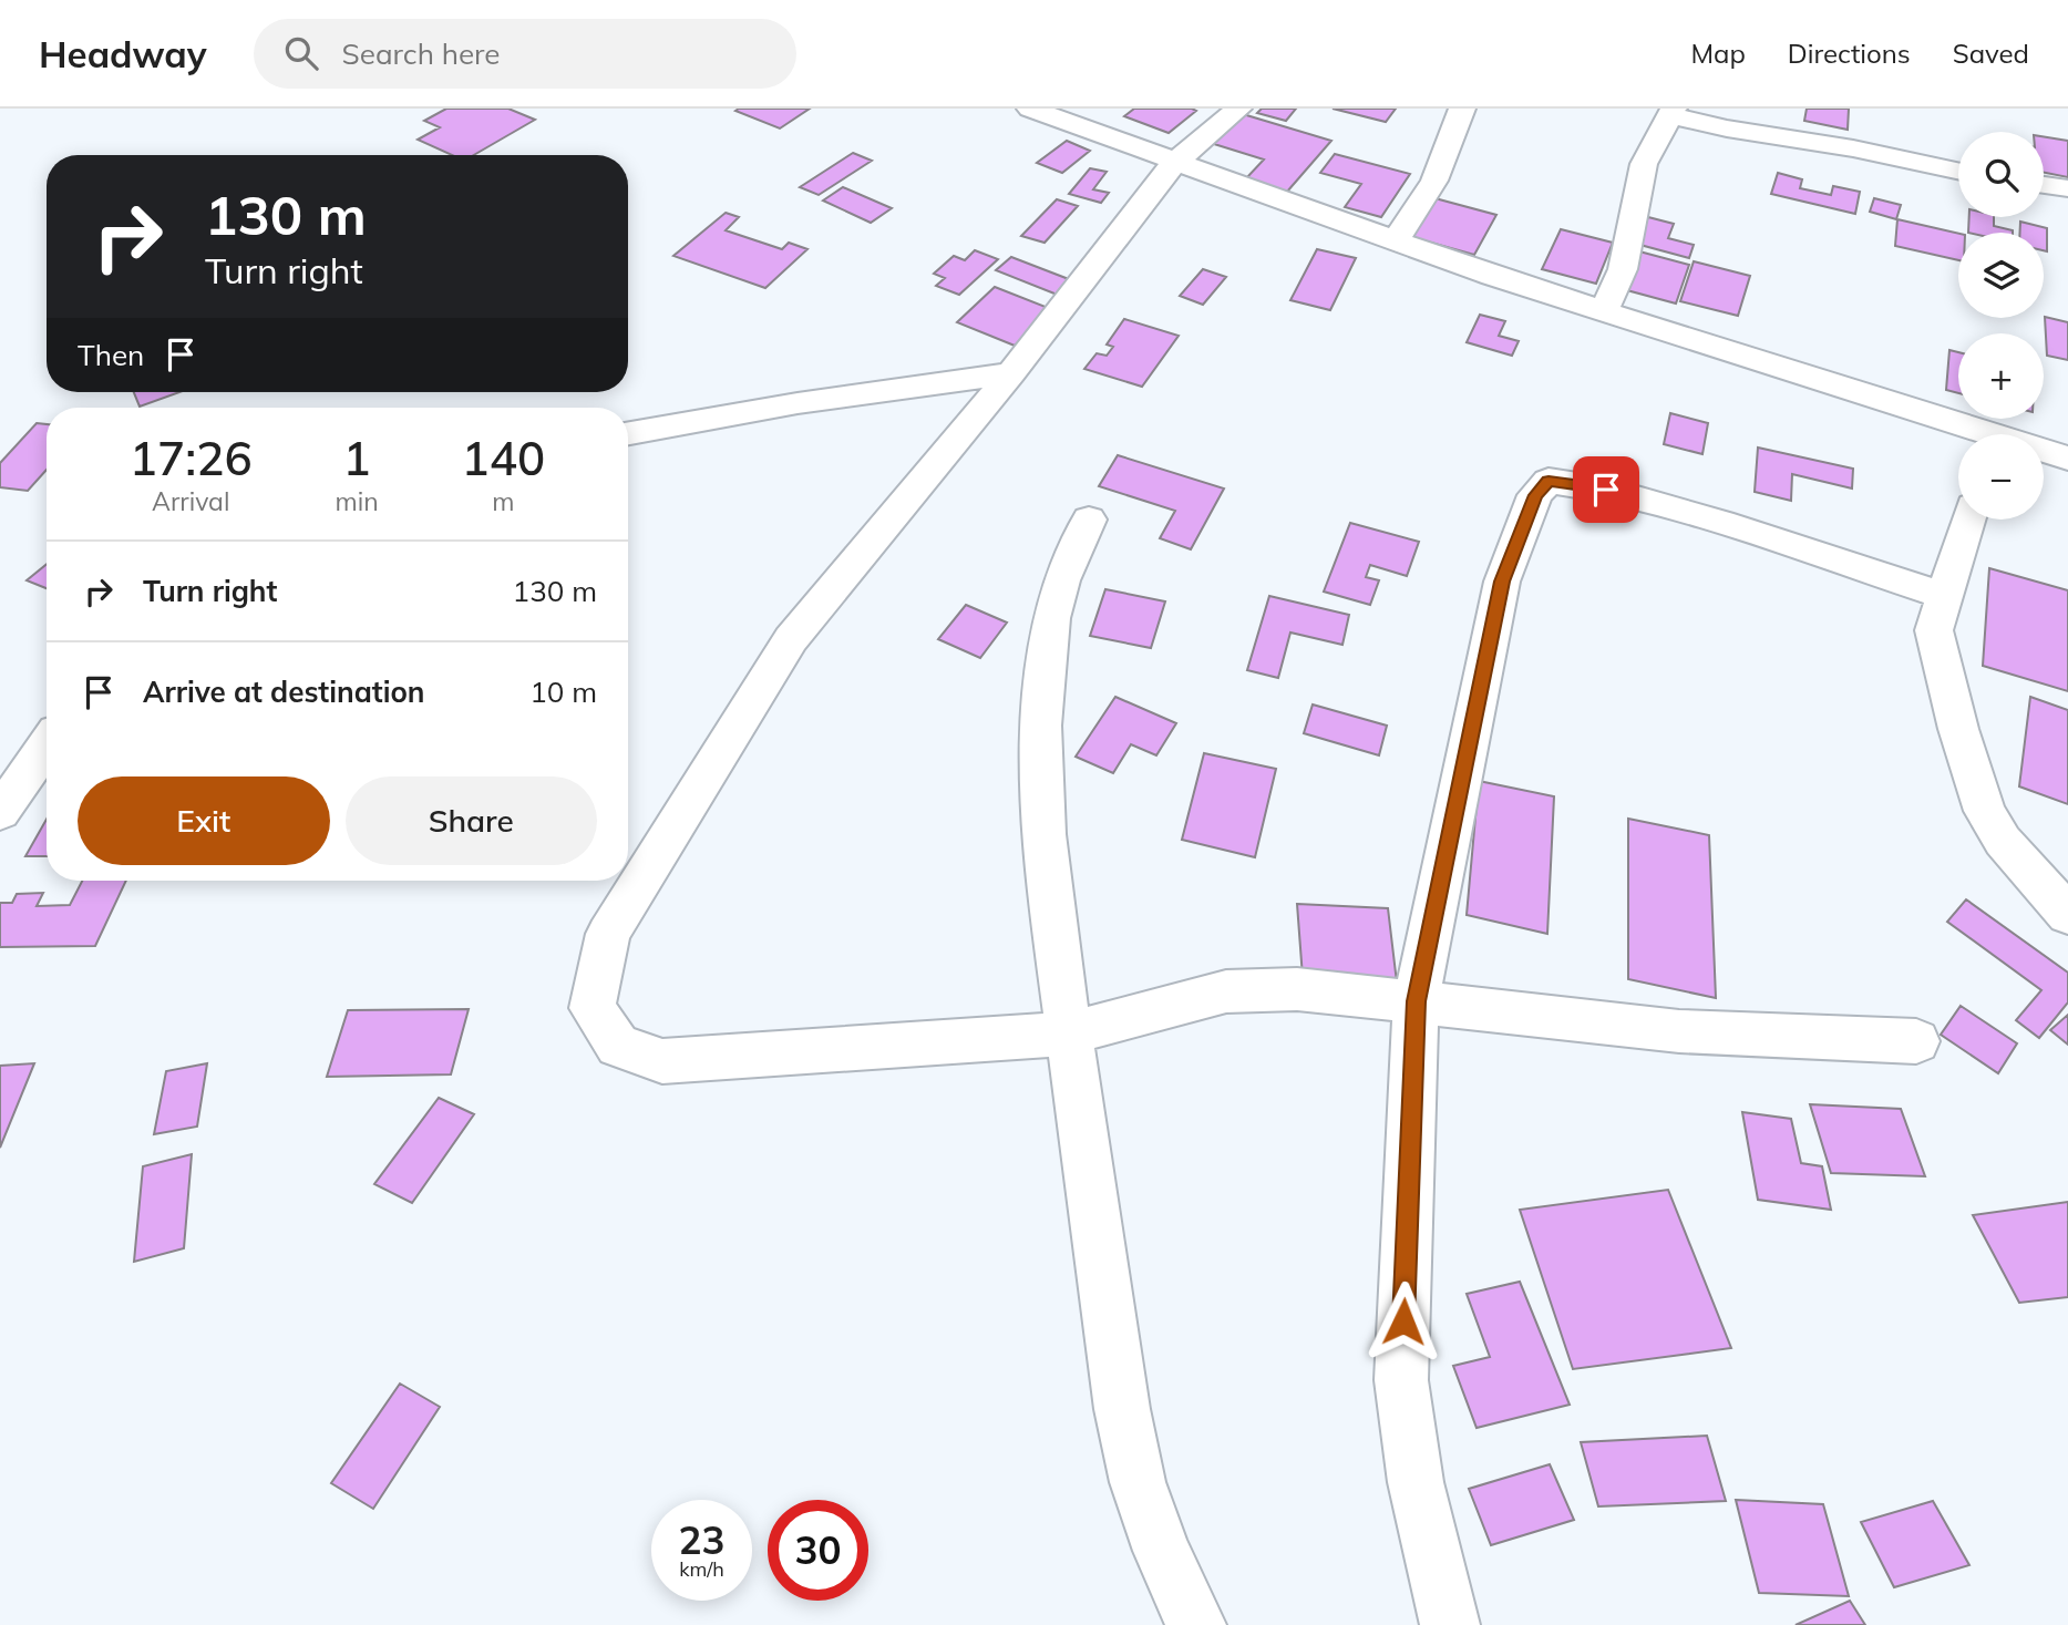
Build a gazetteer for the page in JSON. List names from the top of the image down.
{
  "page": {
    "header": "Headway",
    "search": "Search here",
    "nav": ["Map", "Directions", "Saved"],
    "map_buttons": ["+", "−"],
    "turn": ["130 m", "Turn right"],
    "then": "Then",
    "eta": [
      "17:26",
      "Arrival",
      "1",
      "min",
      "140",
      "m"
    ],
    "list": [
      {
        "name": "Turn right",
        "value": "130 m"
      },
      {
        "name": "Arrive at destination",
        "value": "10 m"
      }
    ],
    "buttons": ["Exit", "Share"],
    "speed": "23 km/h",
    "limit": "30"
  }
}
